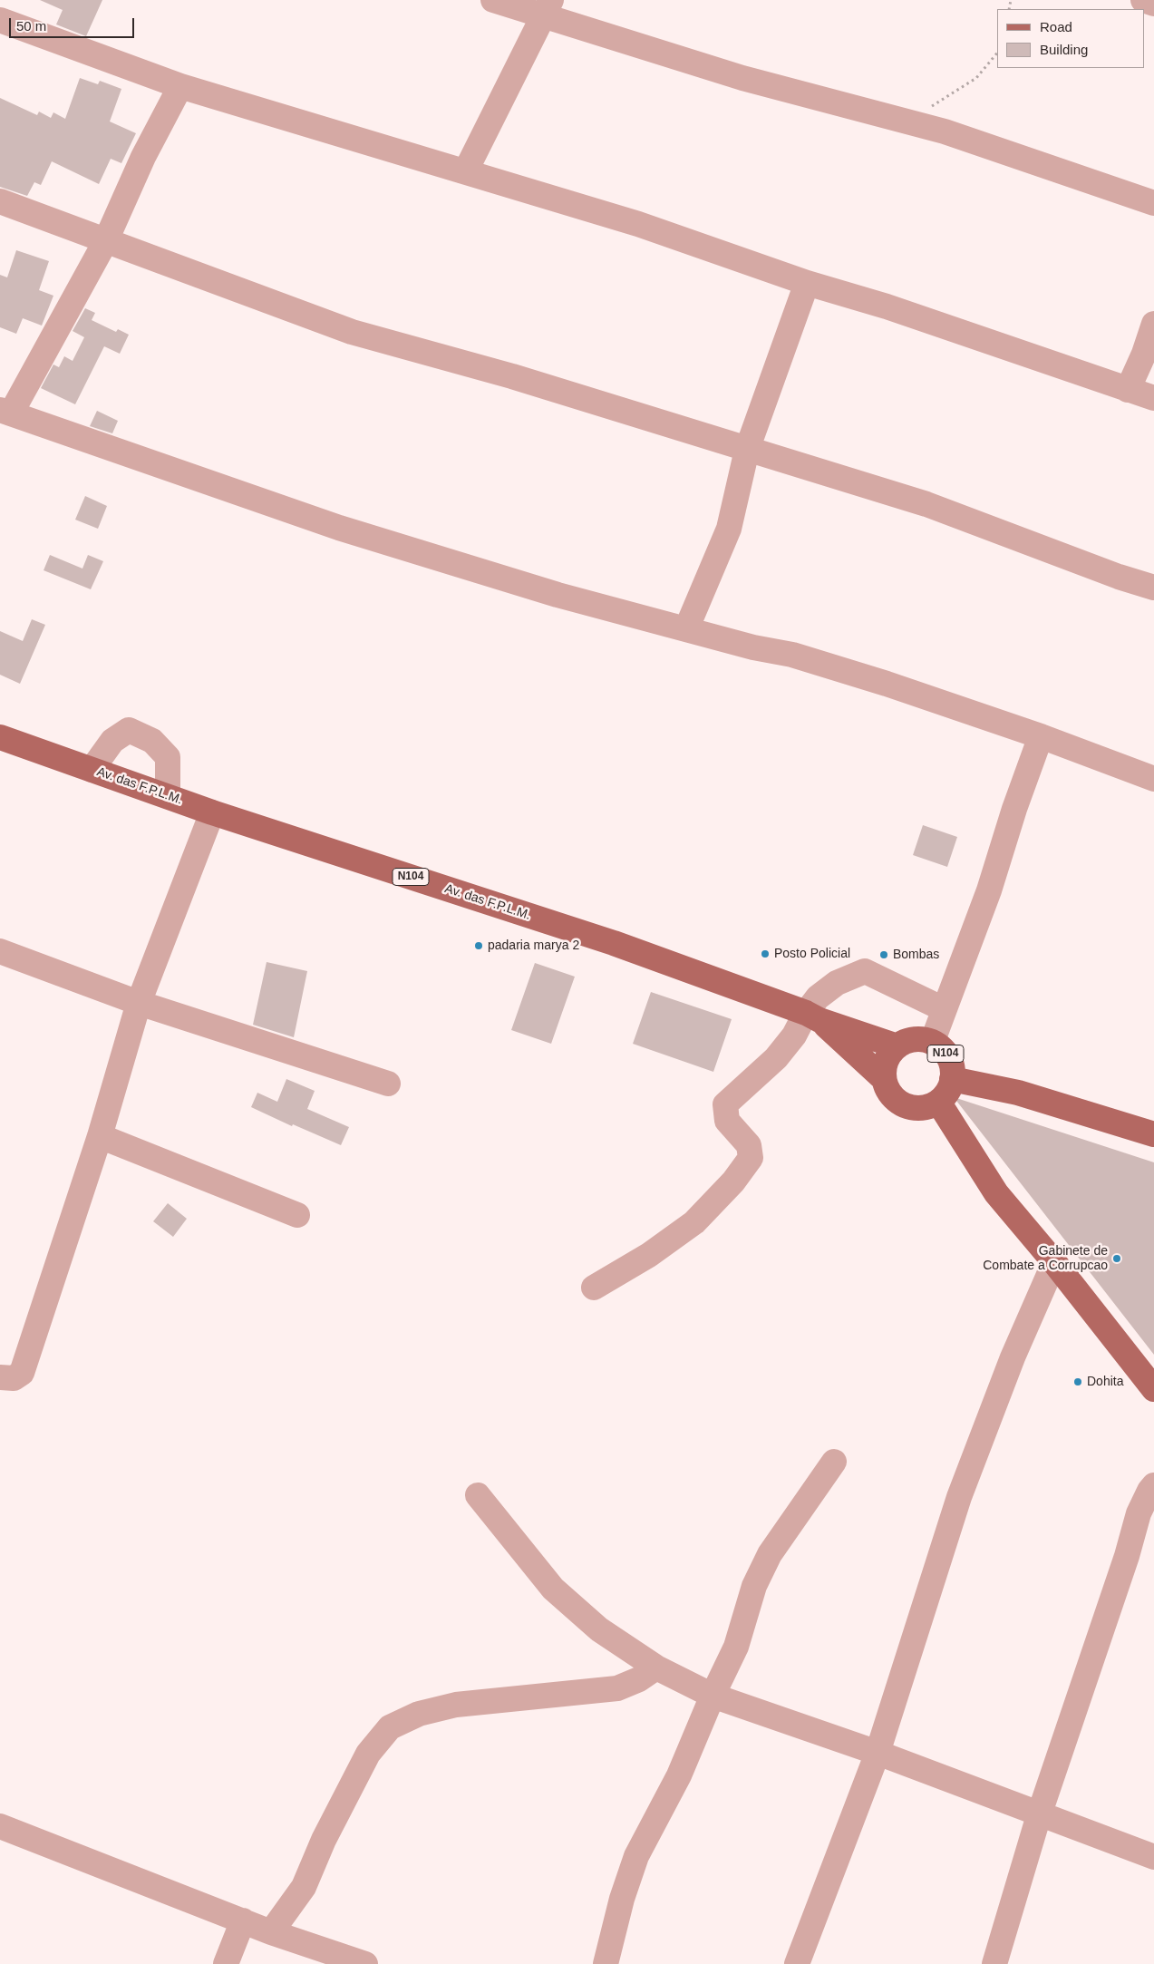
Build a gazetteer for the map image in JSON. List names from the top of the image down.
{
  "streets": {
    "main road": ["Av. das F.P.L.M.", "N104"]
  },
  "crossings": [
    ["Av. das F.P.L.M.", "N104"]
  ],
  "places": [
    "padaria marya 2",
    "Posto Policial",
    "Bombas",
    "Gabinete de Combate a Corrupcao",
    "Dohita"
  ],
  "legend": ["Road", "Building"],
  "scale_bar": "50 m"
}
